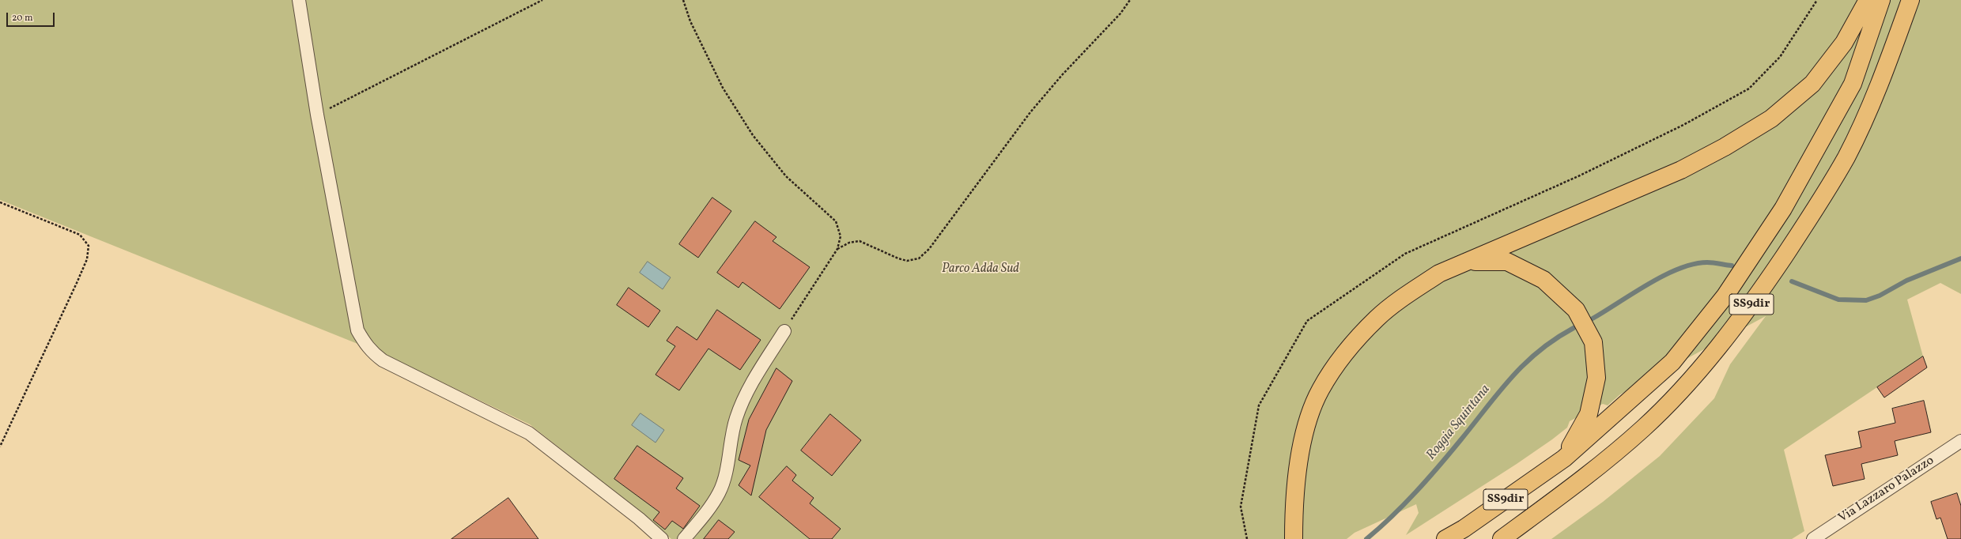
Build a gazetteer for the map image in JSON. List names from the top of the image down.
{
  "streets": {
    "highway": ["SS9dir"],
    "street": ["Via Lazzaro Palazzo"]
  },
  "water": ["Roggia Squintana"],
  "parks": ["Parco Adda Sud"],
  "scale_bar": "20 m"
}
